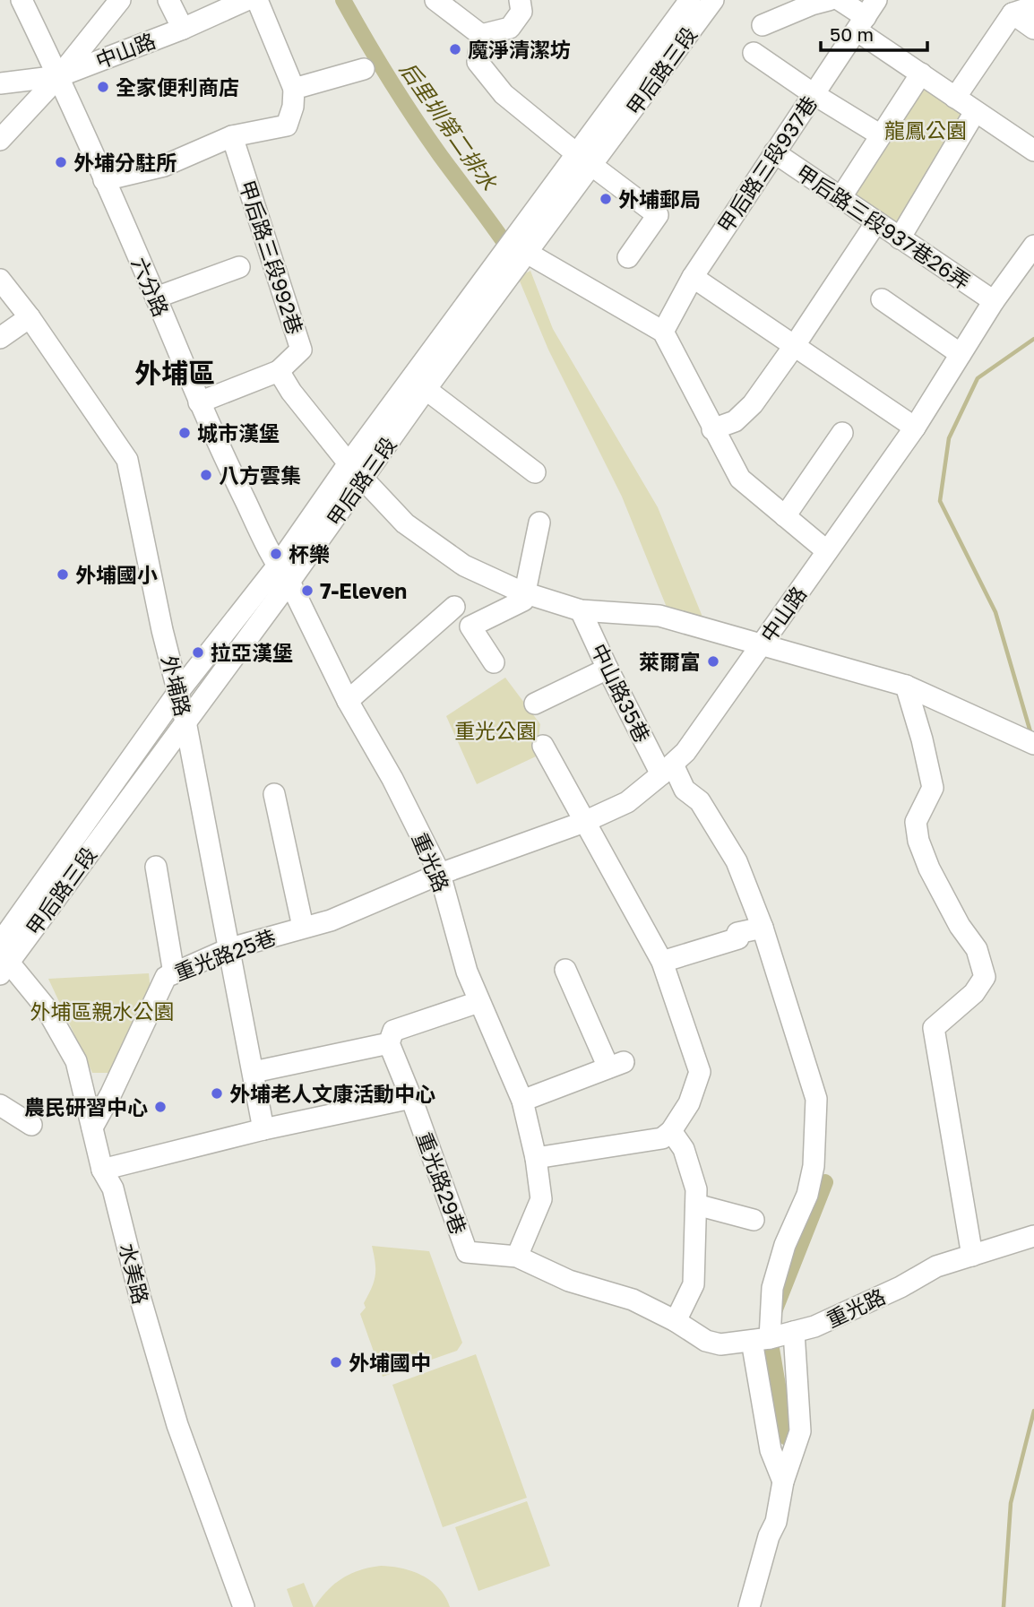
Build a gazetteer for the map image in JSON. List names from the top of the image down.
{
  "streets": {
    "street": [
      "中山路",
      "甲后路三段",
      "甲后路三段937巷",
      "甲后路三段937巷26弄",
      "甲后路三段992巷",
      "六分路",
      "外埔路",
      "中山路35巷",
      "重光路",
      "重光路25巷",
      "重光路29巷",
      "水美路"
    ]
  },
  "crossings": [
    ["中山路", "甲后路三段937巷26弄"],
    ["中山路", "六分路"],
    ["中山路", "中山路35巷"],
    ["中山路", "重光路"],
    ["中山路", "重光路25巷"],
    ["甲后路三段", "六分路"],
    ["甲后路三段", "外埔路"],
    ["甲后路三段", "重光路"],
    ["甲后路三段", "水美路"],
    ["甲后路三段937巷", "甲后路三段937巷26弄"],
    ["甲后路三段992巷", "六分路"],
    ["六分路", "重光路"],
    ["外埔路", "重光路25巷"],
    ["中山路35巷", "重光路"],
    ["重光路", "重光路25巷"],
    ["重光路", "重光路29巷"],
    ["重光路25巷", "水美路"]
  ],
  "districts": ["外埔區"],
  "water": ["后里圳第二排水"],
  "parks": ["龍鳳公園", "重光公園", "外埔區親水公園"],
  "places": [
    "魔淨清潔坊",
    "全家便利商店",
    "外埔分駐所",
    "外埔郵局",
    "城市漢堡",
    "八方雲集",
    "杯樂",
    "外埔國小",
    "7-Eleven",
    "拉亞漢堡",
    "萊爾富",
    "外埔老人文康活動中心",
    "農民研習中心",
    "外埔國中"
  ],
  "scale_bar": "50 m"
}
